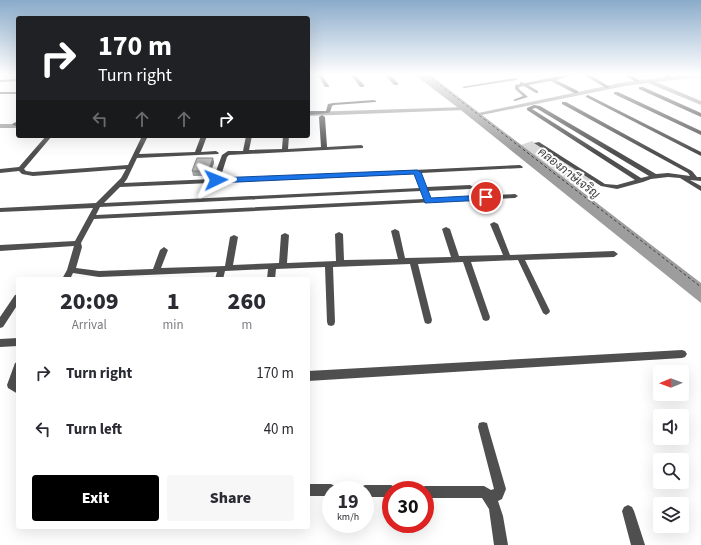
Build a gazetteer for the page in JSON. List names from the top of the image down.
{
  "water": ["คลองภาษีเจริญ"],
  "north": "left",
  "page": {
    "turn": ["170 m", "Turn right"],
    "eta": [
      "20:09",
      "Arrival",
      "1",
      "min",
      "260",
      "m"
    ],
    "list": [
      {
        "name": "Turn right",
        "value": "170 m"
      },
      {
        "name": "Turn left",
        "value": "40 m"
      }
    ],
    "buttons": ["Exit", "Share"],
    "speed": "19 km/h",
    "limit": "30"
  }
}
